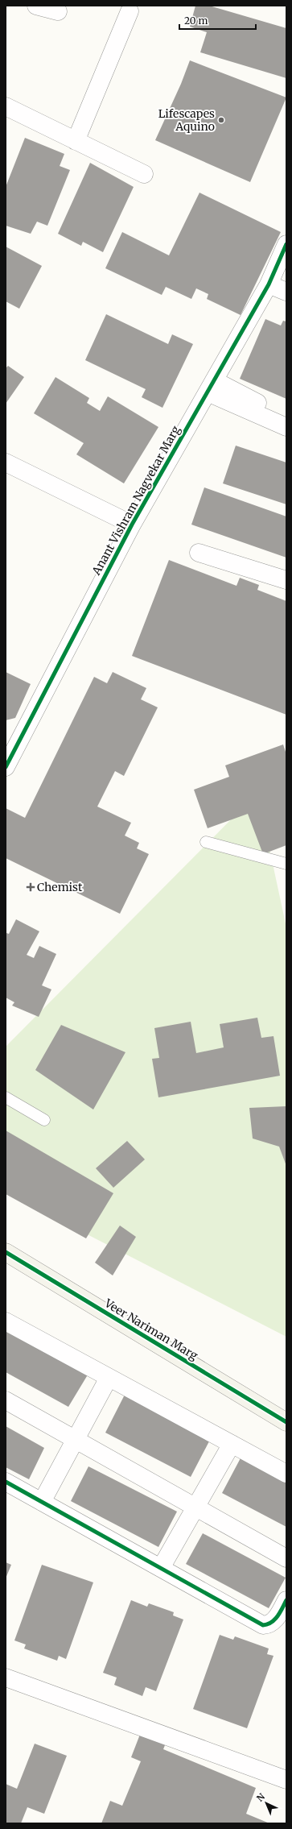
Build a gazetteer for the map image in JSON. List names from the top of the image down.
{
  "streets": {
    "street": ["Anant Vishram Nagvekar Marg", "Veer Nariman Marg"]
  },
  "places": {
    "other": ["Lifescapes Aquino"],
    "health": ["Chemist"]
  },
  "scale_bar": "20 m",
  "north": "top left"
}
